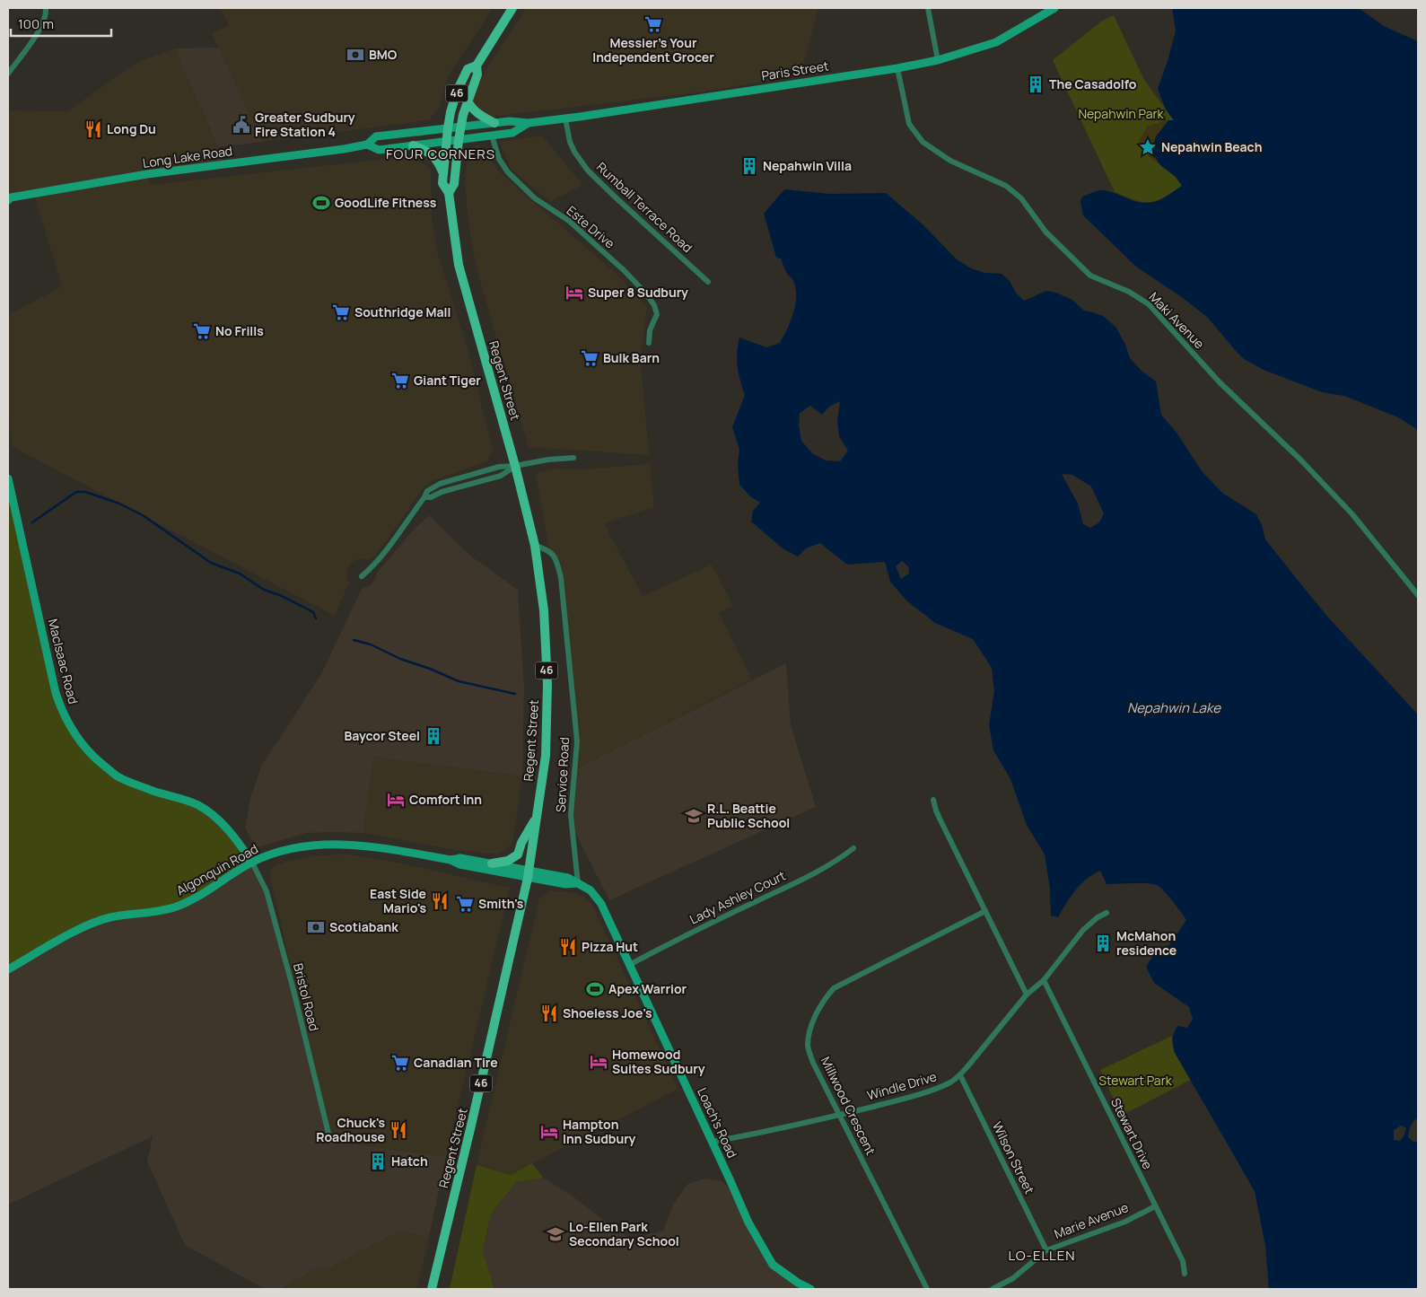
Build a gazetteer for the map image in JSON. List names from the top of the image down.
{
  "streets": {
    "main road": ["46", "Regent Street"],
    "street": [
      "Paris Street",
      "Long Lake Road",
      "Rumball Terrace Road",
      "Este Drive",
      "Maki Avenue",
      "MacIsaac Road",
      "Service Road",
      "Algonquin Road",
      "Lady Ashley Court",
      "Bristol Road",
      "Windle Drive",
      "Millwood Crescent",
      "Loach's Road",
      "Stewart Drive",
      "Wilson Street",
      "Marie Avenue"
    ]
  },
  "crossings": [
    ["Paris Street", "Long Lake Road"],
    ["Paris Street", "Rumball Terrace Road"],
    ["Paris Street", "Este Drive"],
    ["Paris Street", "Maki Avenue"],
    ["Paris Street", "Regent Street"],
    ["Long Lake Road", "Regent Street"],
    ["Regent Street", "Service Road"],
    ["Regent Street", "Algonquin Road"],
    ["MacIsaac Road", "Algonquin Road"],
    ["MacIsaac Road", "Bristol Road"],
    ["Service Road", "Loach's Road"],
    ["Algonquin Road", "Bristol Road"],
    ["Lady Ashley Court", "Loach's Road"],
    ["Windle Drive", "Millwood Crescent"],
    ["Windle Drive", "Loach's Road"],
    ["Windle Drive", "Stewart Drive"],
    ["Windle Drive", "Wilson Street"],
    ["Stewart Drive", "Marie Avenue"],
    ["Wilson Street", "Marie Avenue"]
  ],
  "districts": ["FOUR CORNERS", "LO-ELLEN"],
  "water": ["Nepahwin Lake"],
  "parks": ["Nepahwin Park", "Stewart Park"],
  "places": {
    "supermarket": [
      "Messier's Your Independent Grocer",
      "Southridge Mall",
      "No Frills",
      "Bulk Barn",
      "Giant Tiger",
      "Smith's",
      "Canadian Tire"
    ],
    "bank": ["BMO", "Scotiabank"],
    "building": [
      "The Casadolfo",
      "Nepahwin Villa",
      "Baycor Steel",
      "McMahon residence",
      "Hatch"
    ],
    "public building": ["Greater Sudbury Fire Station 4"],
    "restaurant": [
      "Long Du",
      "East Side Mario's",
      "Pizza Hut",
      "Shoeless Joe's",
      "Chuck's Roadhouse"
    ],
    "place": ["Nepahwin Beach"],
    "sports": ["GoodLife Fitness", "Apex Warrior"],
    "hotel": [
      "Super 8 Sudbury",
      "Comfort Inn",
      "Homewood Suites Sudbury",
      "Hampton Inn Sudbury"
    ],
    "school or university": ["R.L. Beattie Public School", "Lo-Ellen Park Secondary School"]
  },
  "scale_bar": "100 m"
}
